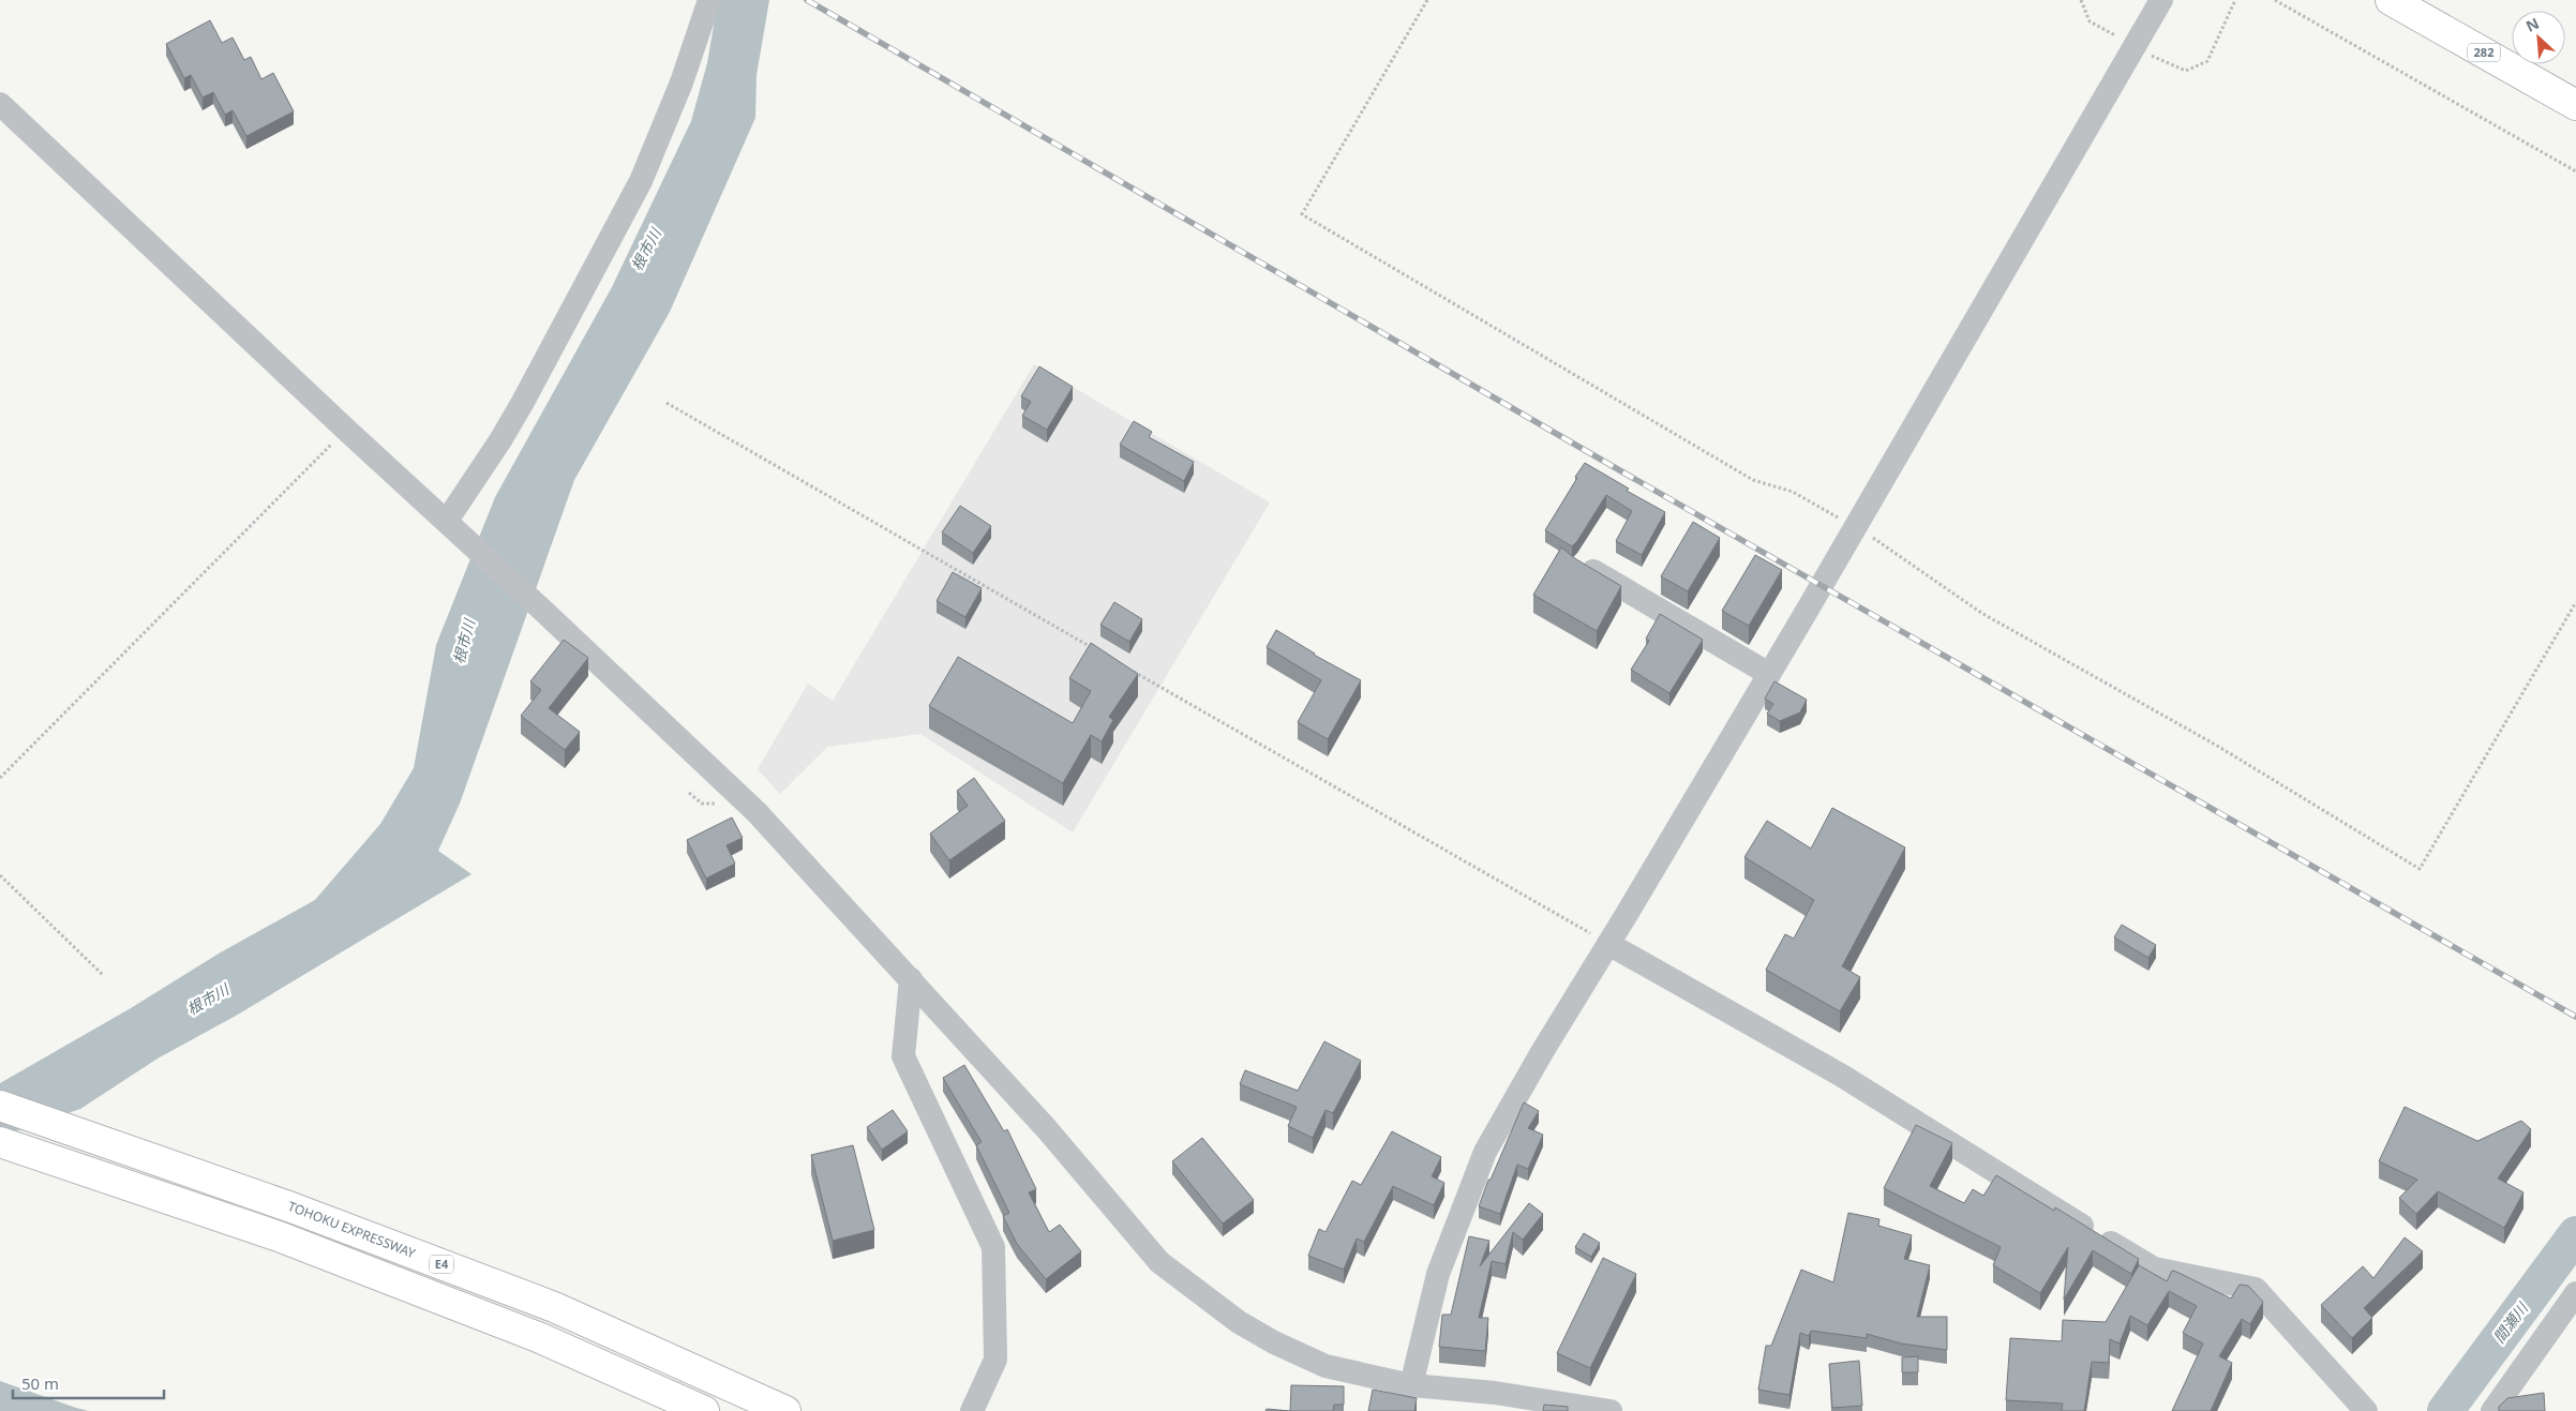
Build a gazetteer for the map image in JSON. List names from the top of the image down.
{
  "streets": {
    "highway": ["282", "TOHOKU EXPRESSWAY", "E4"]
  },
  "water": ["根市川", "間瀬川"],
  "scale_bar": "50 m",
  "north": "top left"
}
